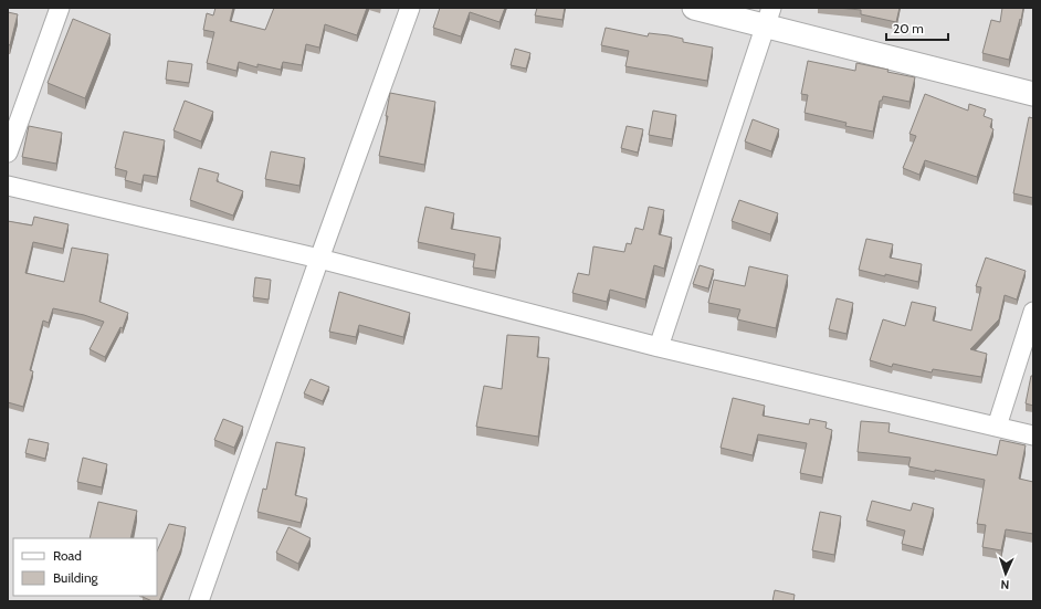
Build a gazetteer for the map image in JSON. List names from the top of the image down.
{
  "legend": ["Road", "Building"],
  "scale_bar": "20 m",
  "north": "bottom"
}
